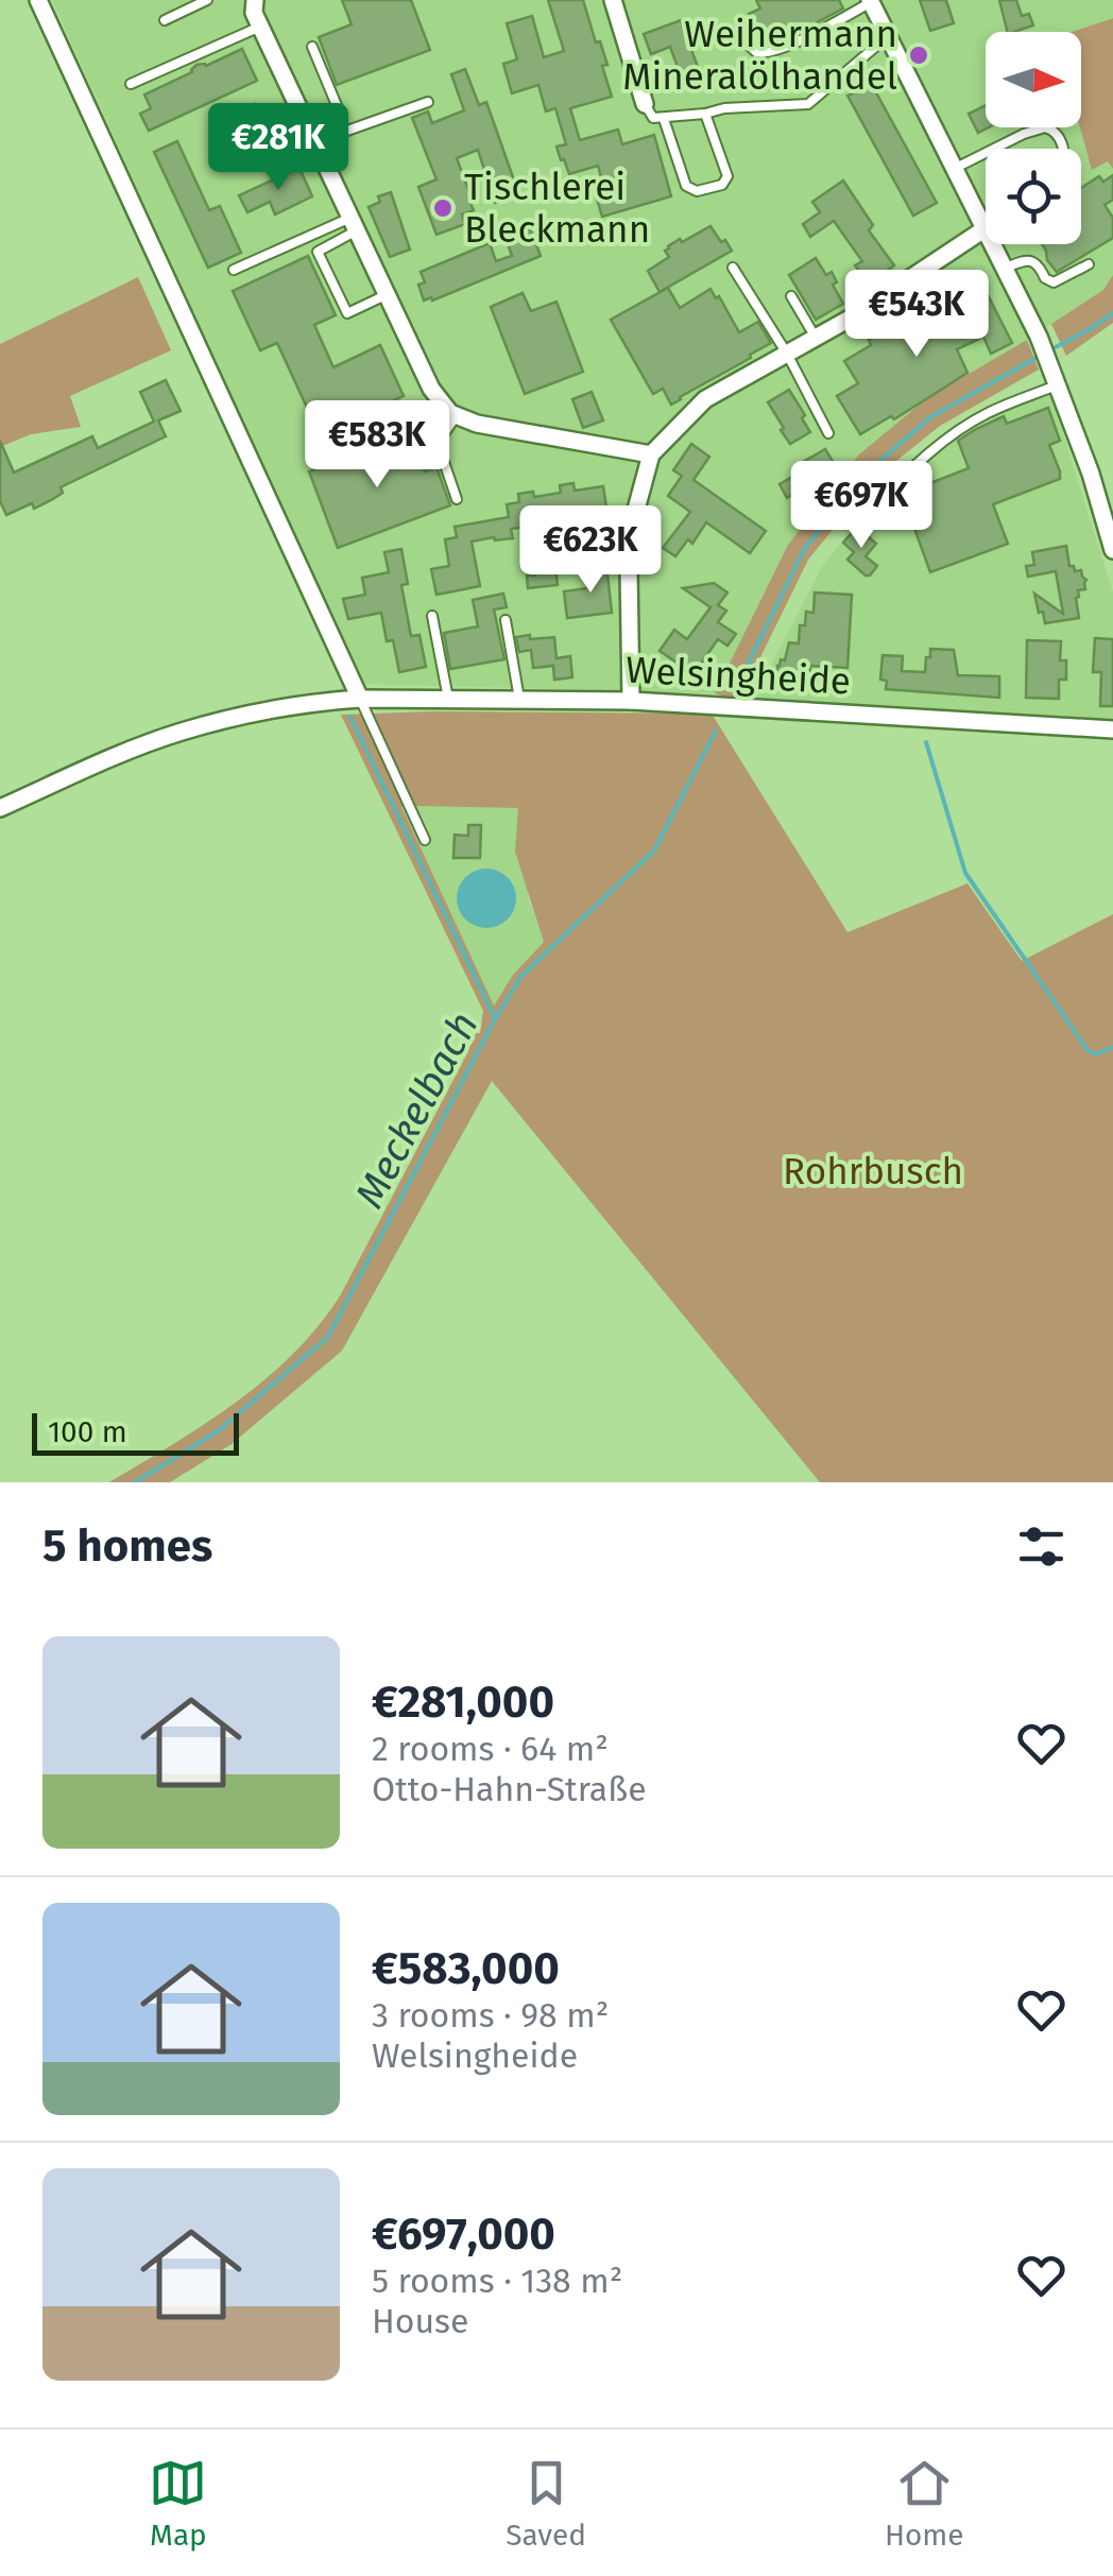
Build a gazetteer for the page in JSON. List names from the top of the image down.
{
  "streets": {
    "street": ["Welsingheide"]
  },
  "water": ["Meckelbach"],
  "parks": ["Rohrbusch"],
  "places": ["Weihermann Mineralölhandel", "Tischlerei Bleckmann"],
  "scale_bar": "100 m",
  "north": "right",
  "page": {
    "price": [
      "€281K",
      "€543K",
      "€583K",
      "€697K",
      "€623K"
    ],
    "scale": "100 m",
    "heading": "5 homes",
    "list": [
      {
        "name": "€281,000",
        "note": "2 rooms · 64 m² · Otto-Hahn-Straße"
      },
      {
        "name": "€583,000",
        "note": "3 rooms · 98 m² · Welsingheide"
      },
      {
        "name": "€697,000",
        "note": "5 rooms · 138 m² · House"
      }
    ],
    "tabs": ["Map", "Saved", "Home"]
  }
}
